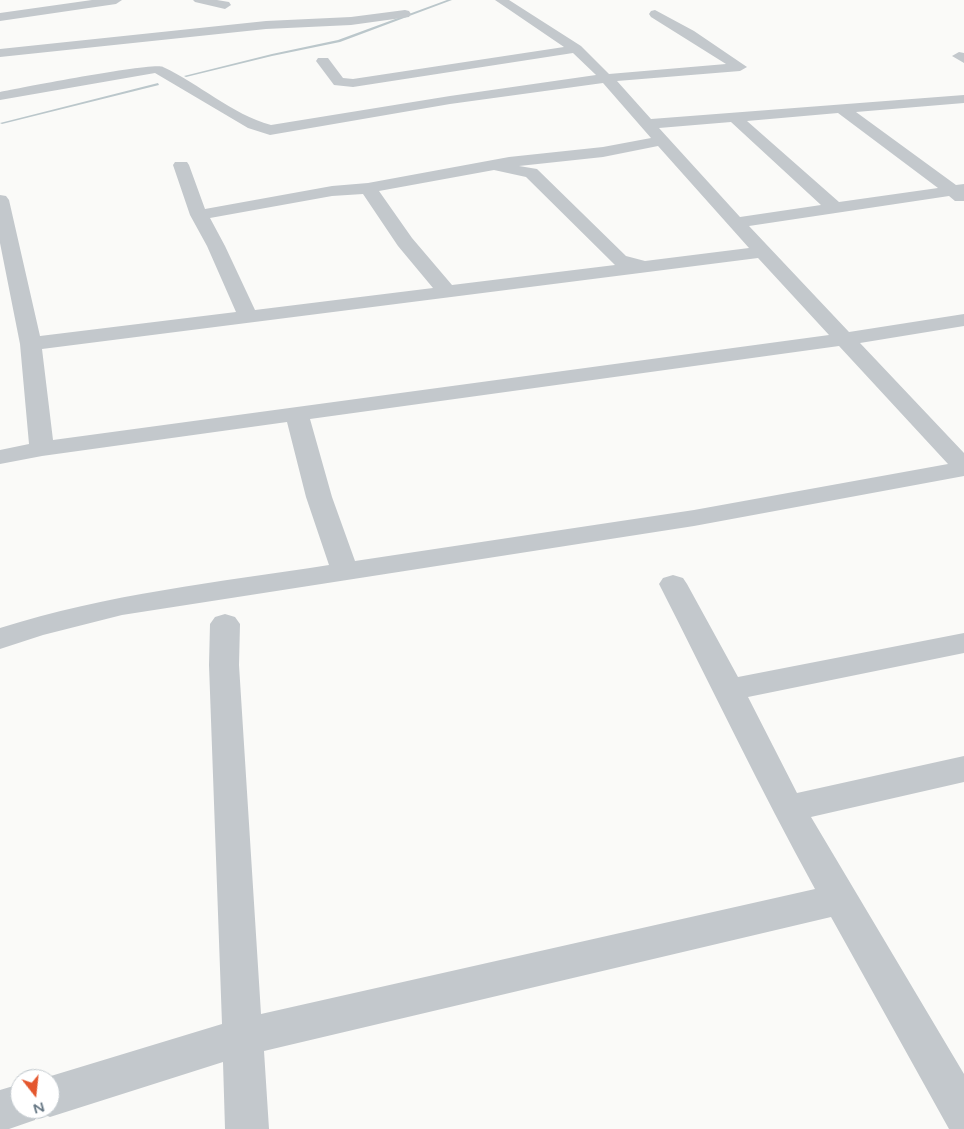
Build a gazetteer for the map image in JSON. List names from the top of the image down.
{
  "north": "bottom"
}
